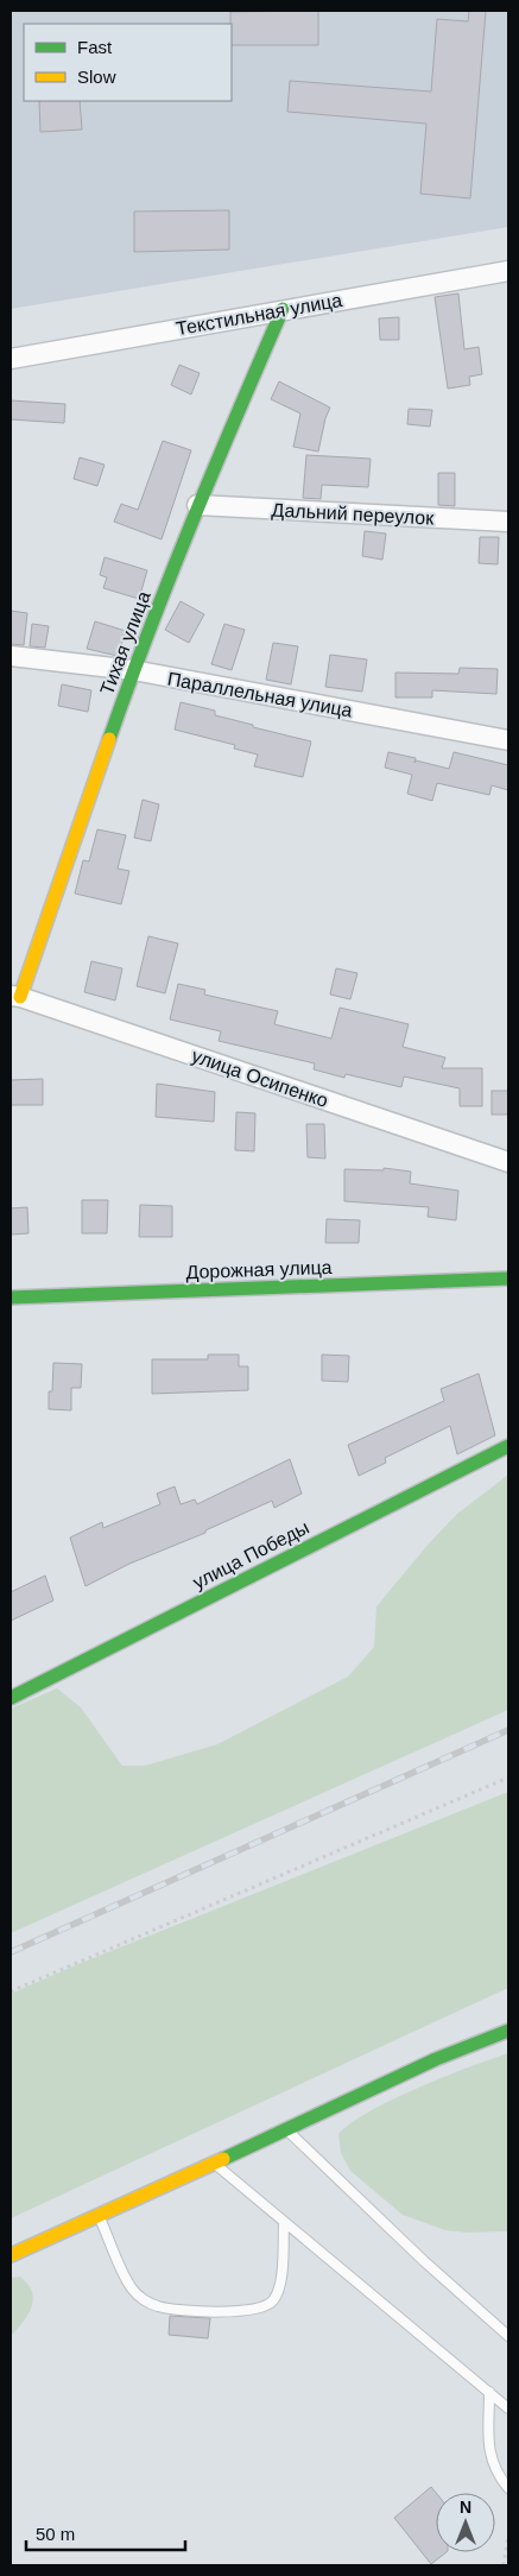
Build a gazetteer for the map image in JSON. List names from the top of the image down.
{
  "streets": {
    "street": [
      "Текстильная улица",
      "Дальний переулок",
      "Тихая улица",
      "Параллельная улица",
      "улица Осипенко",
      "Дорожная улица",
      "улица Победы"
    ]
  },
  "crossings": [
    ["Текстильная улица", "Тихая улица"],
    ["Дальний переулок", "Тихая улица"],
    ["Тихая улица", "Параллельная улица"],
    ["Тихая улица", "улица Осипенко"]
  ],
  "legend": ["Fast", "Slow"],
  "scale_bar": "50 m",
  "north": "top"
}
